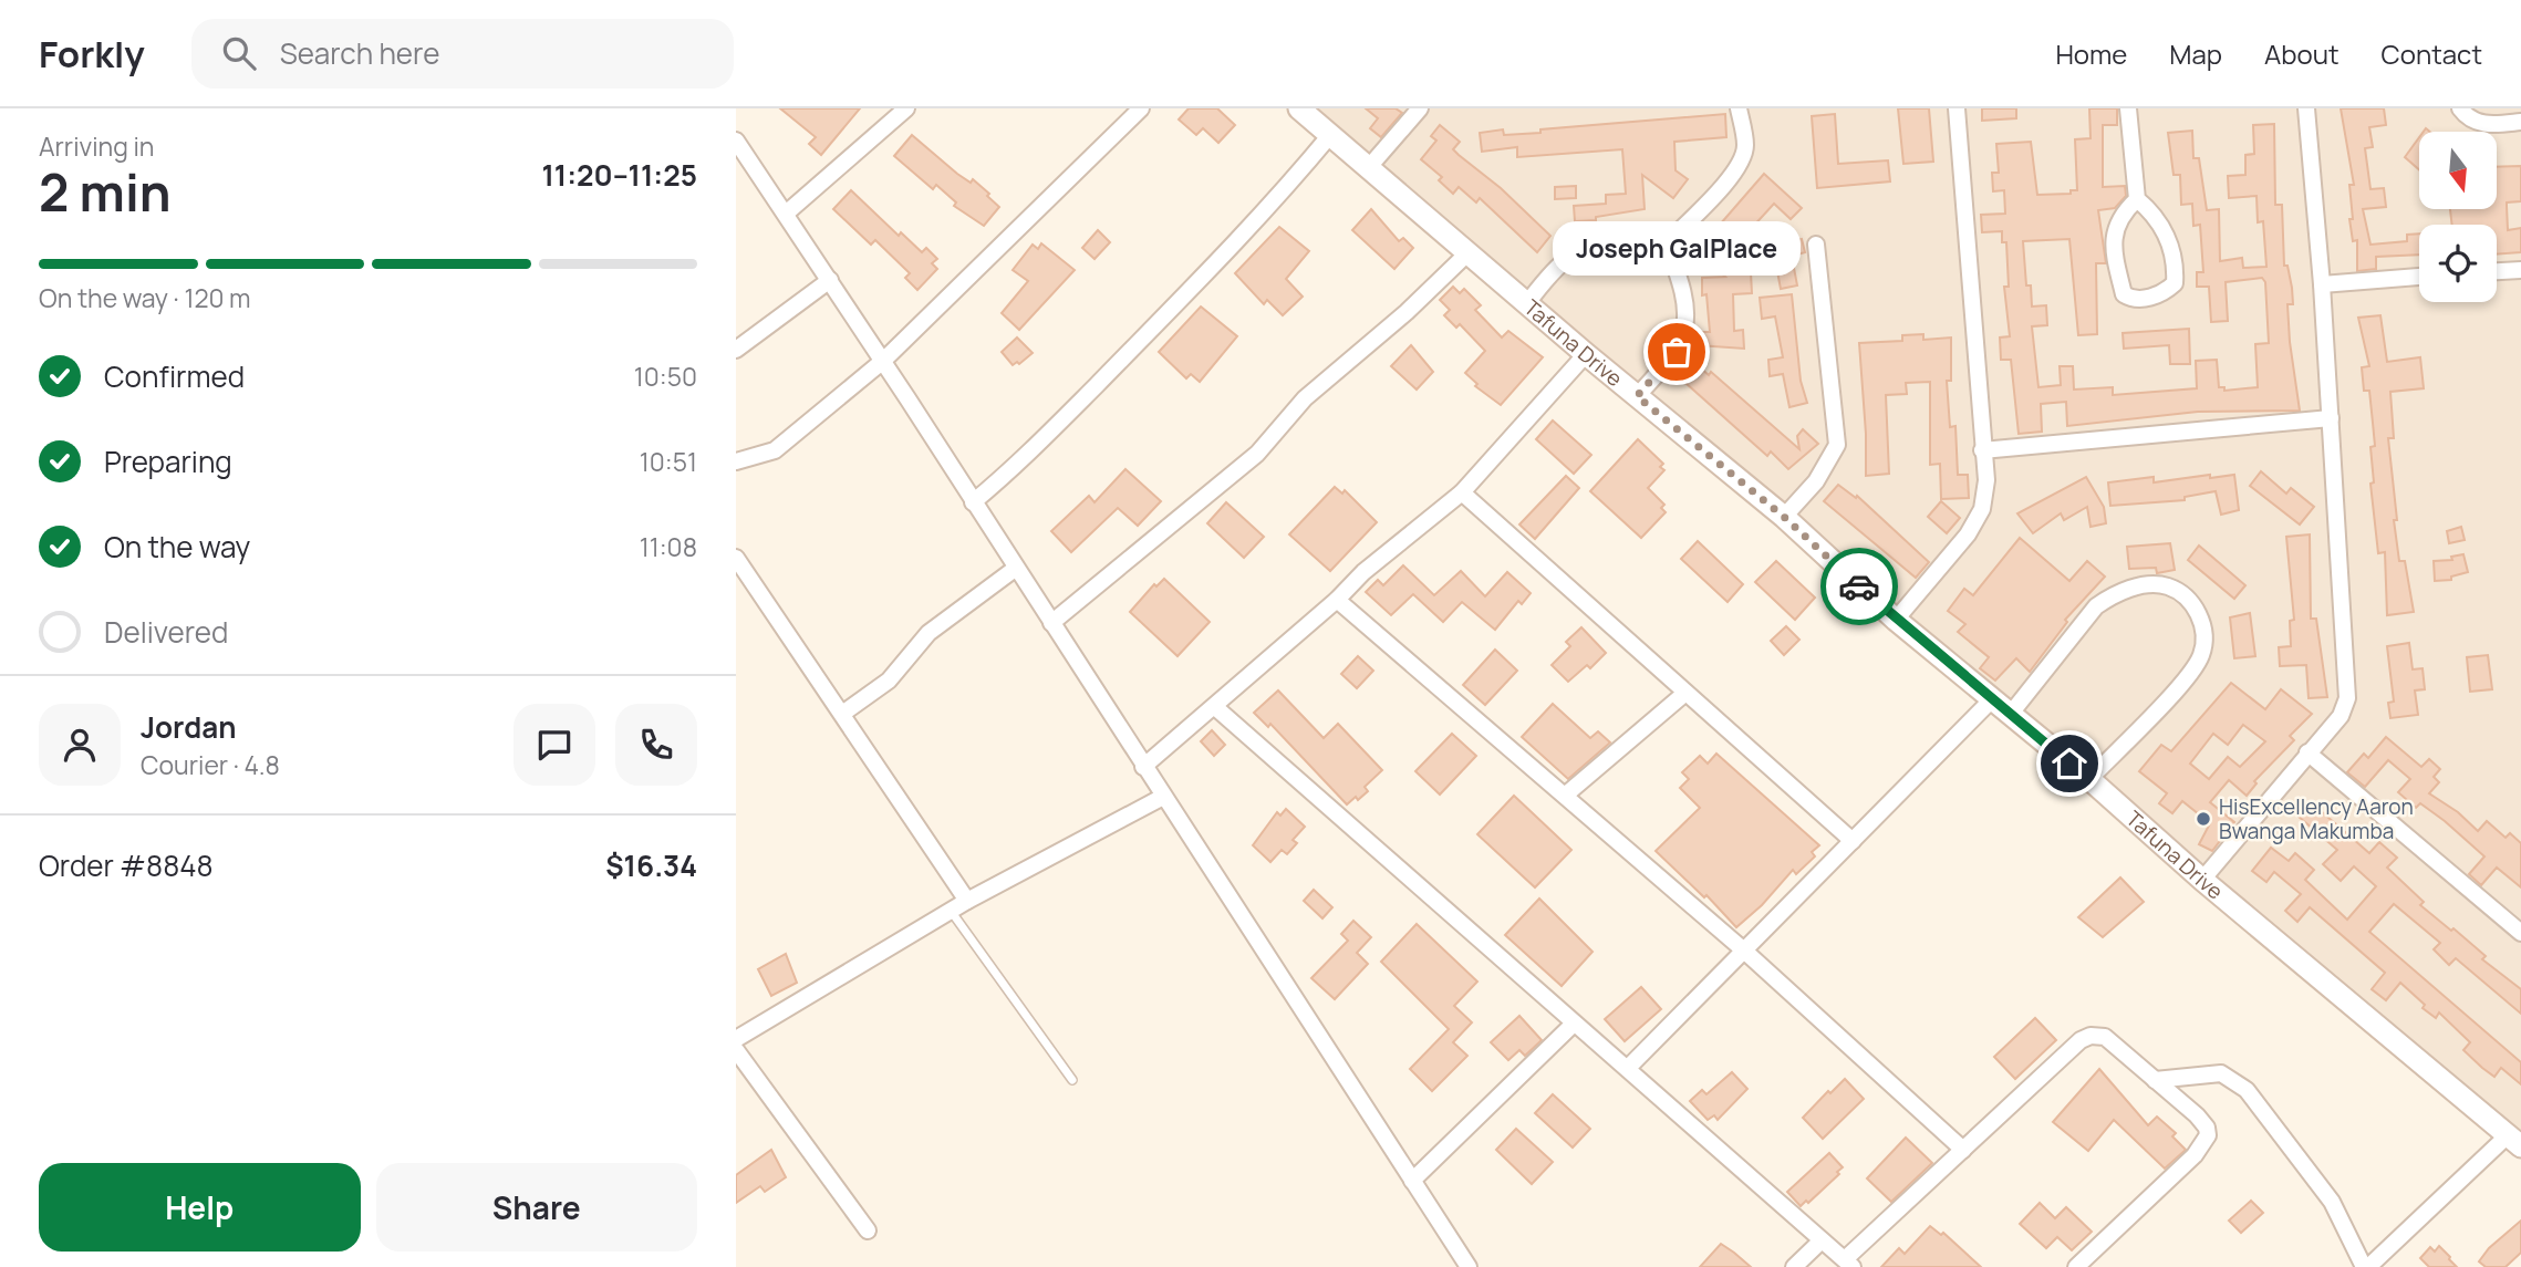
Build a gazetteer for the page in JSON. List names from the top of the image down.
{
  "streets": {
    "main road": ["Tafuna Drive"]
  },
  "places": ["Joseph GalPlace", "HisExcellency Aaron Bwanga Makumba"],
  "north": "bottom",
  "page": {
    "header": "Forkly",
    "search": "Search here",
    "nav": [
      "Home",
      "Map",
      "About",
      "Contact"
    ],
    "heading": ["2 min", "Arriving in", "11:20–11:25"],
    "panel": [
      "Jordan",
      "Courier · 4.8",
      "Order #8848",
      "$16.34"
    ],
    "bubble": "Joseph GalPlace",
    "bar": "On the way · 120 m",
    "list": [
      ["Confirmed", "10:50"],
      ["Preparing", "10:51"],
      ["On the way", "11:08"],
      "Delivered"
    ],
    "buttons": ["Help", "Share"]
  }
}
